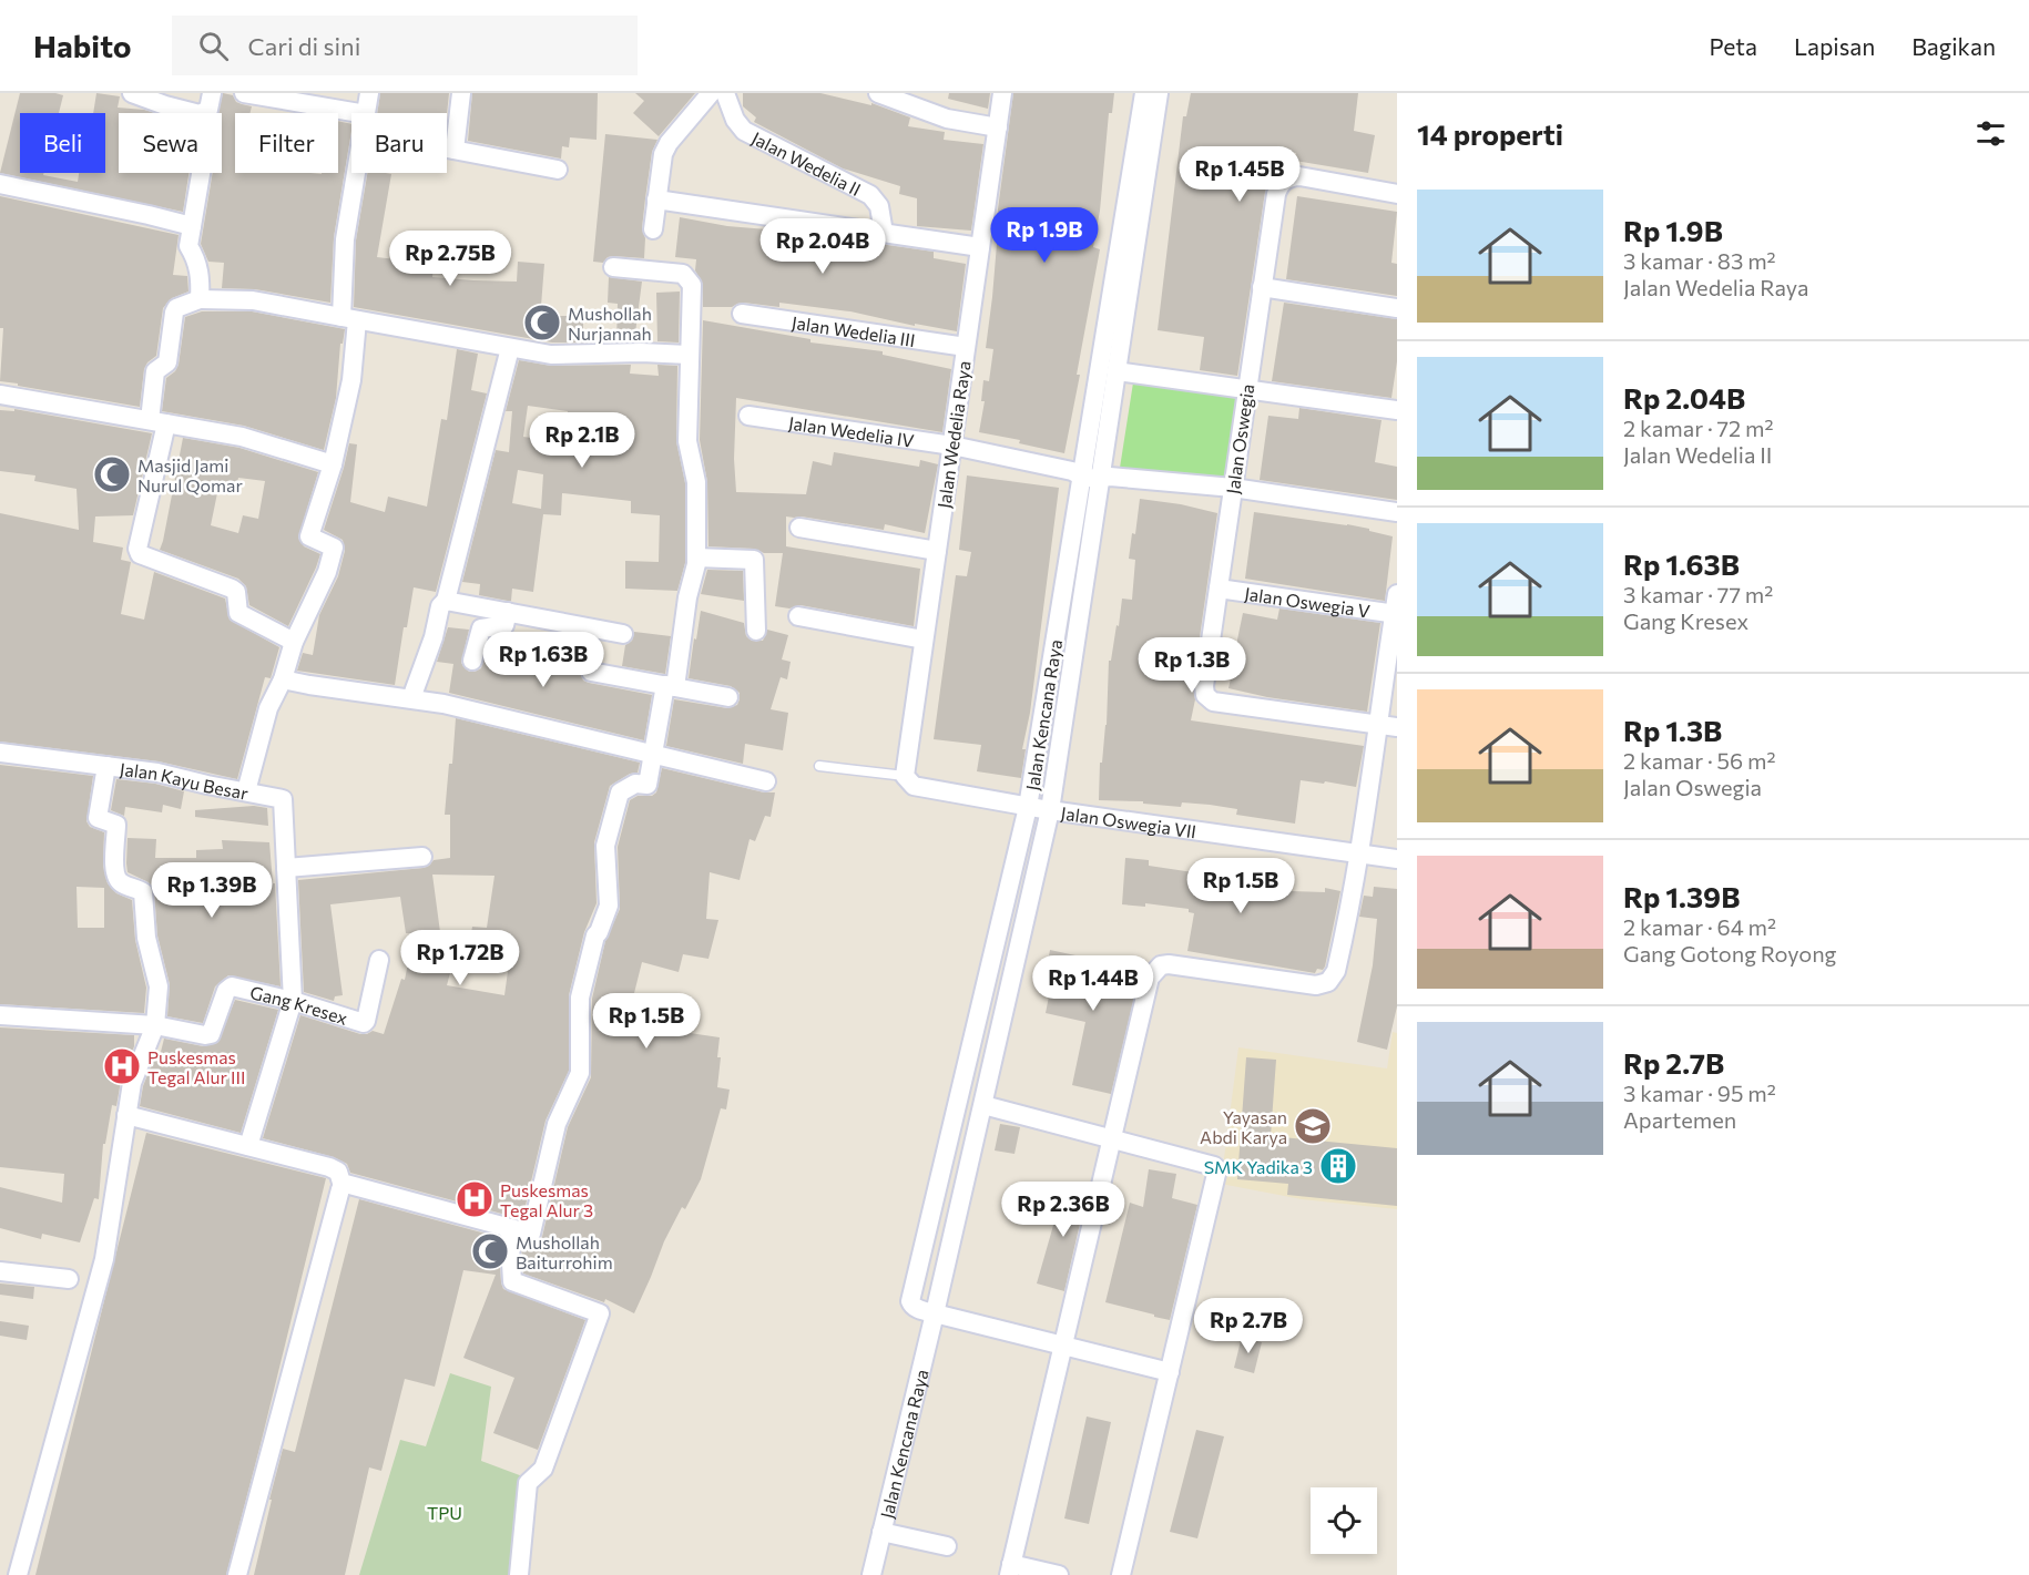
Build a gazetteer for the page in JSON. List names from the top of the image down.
{
  "streets": {
    "street": [
      "Jalan Wedelia II",
      "Jalan Wedelia III",
      "Jalan Wedelia IV",
      "Jalan Wedelia Raya",
      "Jalan Oswegia",
      "Jalan Oswegia V",
      "Jalan Kencana Raya",
      "Jalan Kayu Besar",
      "Jalan Oswegia VII",
      "Gang Kresex"
    ]
  },
  "crossings": [
    ["Jalan Wedelia III", "Jalan Wedelia Raya"],
    ["Jalan Wedelia IV", "Jalan Wedelia Raya"],
    ["Jalan Wedelia IV", "Jalan Oswegia"],
    ["Jalan Wedelia IV", "Jalan Kencana Raya"],
    ["Jalan Wedelia Raya", "Jalan Oswegia VII"],
    ["Jalan Oswegia", "Jalan Oswegia V"],
    ["Jalan Kencana Raya", "Jalan Oswegia VII"]
  ],
  "parks": ["TPU"],
  "places": {
    "mosque": ["Mushollah Nurjannah", "Masjid Jami Nurul Qomar", "Mushollah Baiturrohim"],
    "hospital": ["Puskesmas Tegal Alur III", "Puskesmas Tegal Alur 3"],
    "school or university": ["Yayasan Abdi Karya"],
    "building": ["SMK Yadika 3"]
  },
  "page": {
    "header": "Habito",
    "search": "Cari di sini",
    "nav": ["Peta", "Lapisan", "Bagikan"],
    "heading": "14 properti",
    "chip": [
      "Beli",
      "Sewa",
      "Filter",
      "Baru"
    ],
    "price": [
      "Rp 1.45B",
      "Rp 1.9B",
      "Rp 2.04B",
      "Rp 2.75B",
      "Rp 2.1B",
      "Rp 1.63B",
      "Rp 1.3B",
      "Rp 1.5B",
      "Rp 1.39B",
      "Rp 1.72B",
      "Rp 1.44B",
      "Rp 1.5B",
      "Rp 2.36B",
      "Rp 2.7B"
    ],
    "list": [
      {
        "name": "Rp 1.9B",
        "note": "3 kamar · 83 m² · Jalan Wedelia Raya"
      },
      {
        "name": "Rp 2.04B",
        "note": "2 kamar · 72 m² · Jalan Wedelia II"
      },
      {
        "name": "Rp 1.63B",
        "note": "3 kamar · 77 m² · Gang Kresex"
      },
      {
        "name": "Rp 1.3B",
        "note": "2 kamar · 56 m² · Jalan Oswegia"
      },
      {
        "name": "Rp 1.39B",
        "note": "2 kamar · 64 m² · Gang Gotong Royong"
      },
      {
        "name": "Rp 2.7B",
        "note": "3 kamar · 95 m² · Apartemen"
      }
    ]
  }
}
